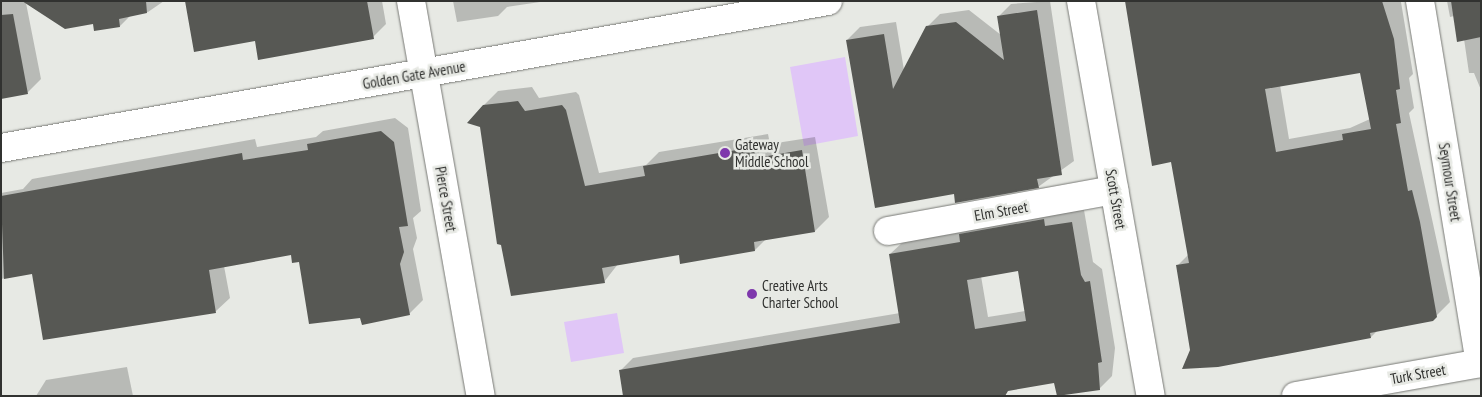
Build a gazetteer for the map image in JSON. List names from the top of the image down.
{
  "streets": {
    "street": [
      "Golden Gate Avenue",
      "Seymour Street",
      "Pierce Street",
      "Scott Street",
      "Elm Street",
      "Turk Street"
    ]
  },
  "crossings": [
    ["Golden Gate Avenue", "Pierce Street"],
    ["Seymour Street", "Turk Street"],
    ["Scott Street", "Elm Street"]
  ],
  "places": ["Gateway Middle School", "Creative Arts Charter School"]
}
